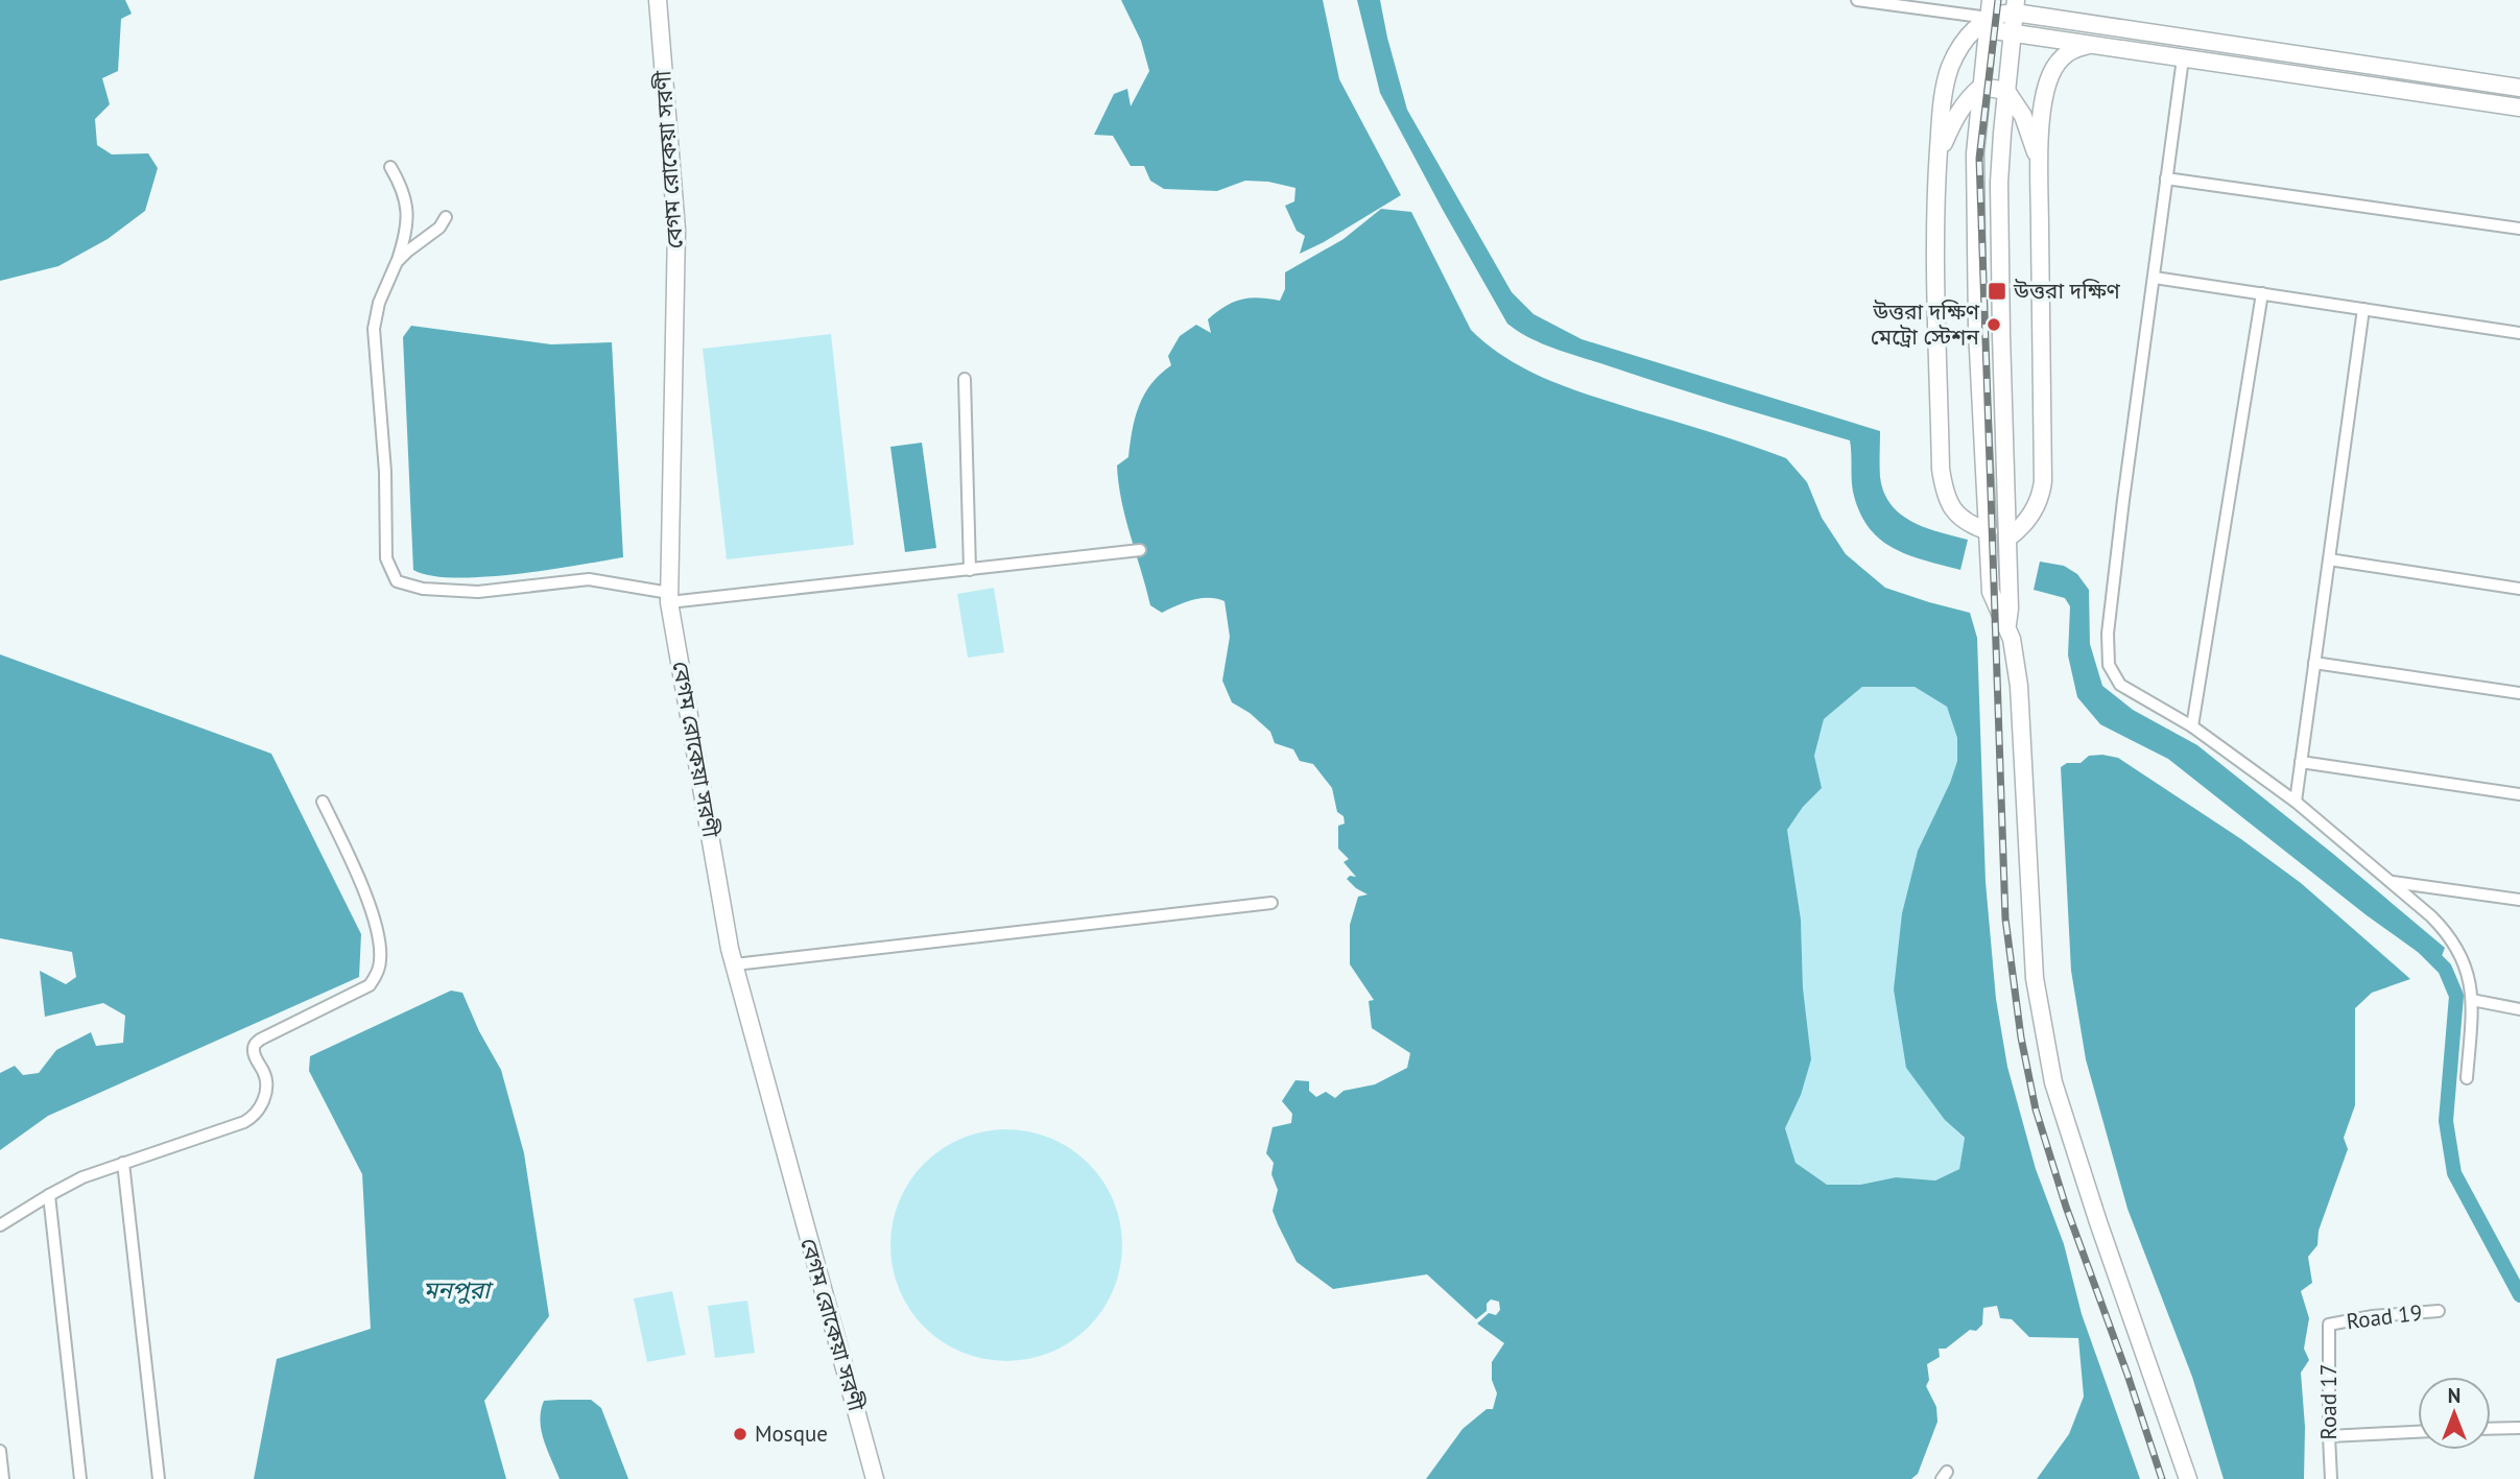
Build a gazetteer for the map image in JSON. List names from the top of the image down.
{
  "streets": {
    "street": ["বেগম রোকেয়া সরণী", "Road 19", "Road 17"]
  },
  "crossings": [
    ["Road 19", "Road 17"]
  ],
  "water": ["মনপুরা"],
  "places": {
    "transit": ["উত্তরা দক্ষিণ"],
    "other": ["উত্তরা দক্ষিণ মেট্রো স্টেশন", "Mosque"]
  },
  "north": "top"
}
